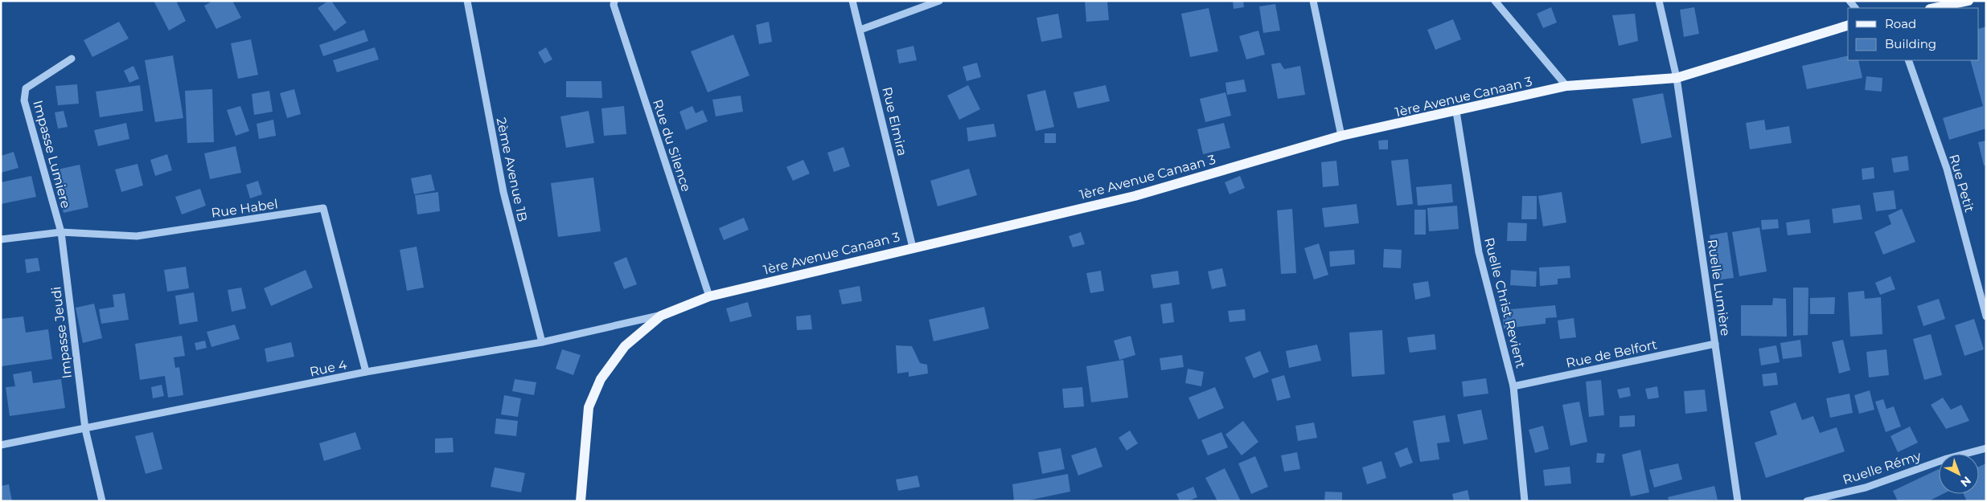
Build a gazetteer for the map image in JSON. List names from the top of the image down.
{
  "streets": {
    "main road": ["1ère Avenue Canaan 3"],
    "street": [
      "Rue Elmira",
      "Rue du Silence",
      "Impasse Lumiere",
      "2ème Avenue 1B",
      "Rue Petit",
      "Rue Habel",
      "Ruelle Lumière",
      "Ruelle Christ Revient",
      "Impasse Jeudi",
      "Rue de Belfort",
      "Rue 4",
      "Ruelle Rémy"
    ]
  },
  "crossings": [
    ["1ère Avenue Canaan 3", "Rue Elmira"],
    ["1ère Avenue Canaan 3", "Rue du Silence"],
    ["1ère Avenue Canaan 3", "Ruelle Lumière"],
    ["1ère Avenue Canaan 3", "Ruelle Christ Revient"],
    ["1ère Avenue Canaan 3", "Rue 4"],
    ["Impasse Lumiere", "Rue Habel"],
    ["Impasse Lumiere", "Impasse Jeudi"],
    ["2ème Avenue 1B", "Rue 4"],
    ["Rue Habel", "Impasse Jeudi"],
    ["Rue Habel", "Rue 4"],
    ["Ruelle Lumière", "Rue de Belfort"],
    ["Ruelle Christ Revient", "Rue de Belfort"],
    ["Impasse Jeudi", "Rue 4"]
  ],
  "legend": ["Road", "Building"],
  "north": "bottom right"
}
